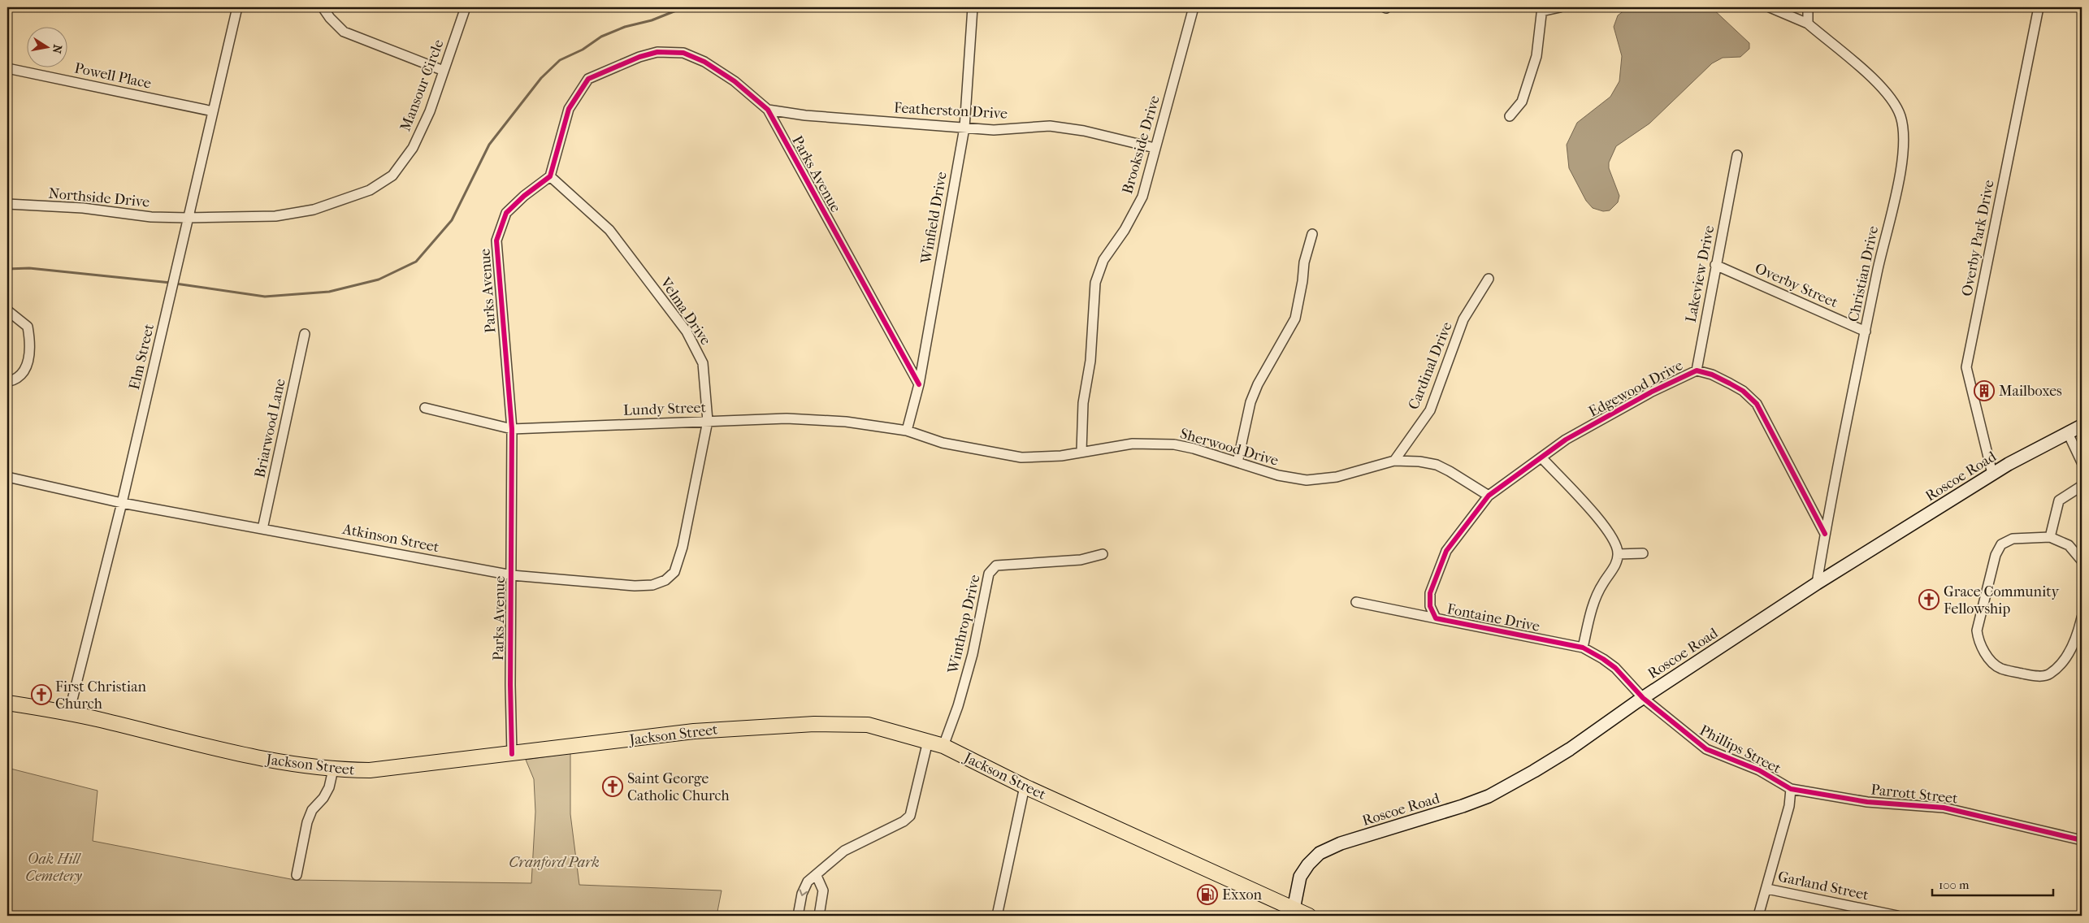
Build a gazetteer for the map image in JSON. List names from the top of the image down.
{
  "streets": {
    "main road": ["Roscoe Road", "Jackson Street"],
    "street": [
      "Powell Place",
      "Mansour Circle",
      "Featherston Drive",
      "Brookside Drive",
      "Parks Avenue",
      "Northside Drive",
      "Winfield Drive",
      "Overby Park Drive",
      "Lakeview Drive",
      "Christian Drive",
      "Overby Street",
      "Velma Drive",
      "Elm Street",
      "Cardinal Drive",
      "Edgewood Drive",
      "Lundy Street",
      "Briarwood Lane",
      "Sherwood Drive",
      "Atkinson Street",
      "Fontaine Drive",
      "Winthrop Drive",
      "Phillips Street",
      "Parrott Street",
      "Garland Street"
    ]
  },
  "crossings": [
    ["Powell Place", "Elm Street"],
    ["Mansour Circle", "Northside Drive"],
    ["Mansour Circle", "Elm Street"],
    ["Featherston Drive", "Brookside Drive"],
    ["Featherston Drive", "Parks Avenue"],
    ["Featherston Drive", "Winfield Drive"],
    ["Brookside Drive", "Sherwood Drive"],
    ["Parks Avenue", "Winfield Drive"],
    ["Parks Avenue", "Velma Drive"],
    ["Parks Avenue", "Lundy Street"],
    ["Parks Avenue", "Atkinson Street"],
    ["Parks Avenue", "Jackson Street"],
    ["Northside Drive", "Elm Street"],
    ["Winfield Drive", "Lundy Street"],
    ["Winfield Drive", "Sherwood Drive"],
    ["Overby Park Drive", "Roscoe Road"],
    ["Lakeview Drive", "Overby Street"],
    ["Lakeview Drive", "Edgewood Drive"],
    ["Christian Drive", "Overby Street"],
    ["Christian Drive", "Edgewood Drive"],
    ["Christian Drive", "Roscoe Road"],
    ["Velma Drive", "Lundy Street"],
    ["Velma Drive", "Atkinson Street"],
    ["Elm Street", "Atkinson Street"],
    ["Elm Street", "Jackson Street"],
    ["Cardinal Drive", "Sherwood Drive"],
    ["Edgewood Drive", "Sherwood Drive"],
    ["Edgewood Drive", "Fontaine Drive"],
    ["Lundy Street", "Sherwood Drive"],
    ["Briarwood Lane", "Atkinson Street"],
    ["Sherwood Drive", "Fontaine Drive"],
    ["Roscoe Road", "Fontaine Drive"],
    ["Roscoe Road", "Jackson Street"],
    ["Roscoe Road", "Phillips Street"],
    ["Fontaine Drive", "Phillips Street"],
    ["Winthrop Drive", "Jackson Street"],
    ["Phillips Street", "Parrott Street"],
    ["Phillips Street", "Garland Street"]
  ],
  "parks": ["Oak Hill Cemetery", "Cranford Park"],
  "places": {
    "building": ["Mailboxes"],
    "church": ["Grace Community Fellowship", "First Christian Church", "Saint George Catholic Church"],
    "fuel station": ["Exxon"]
  },
  "scale_bar": "100 m",
  "north": "right"
}
